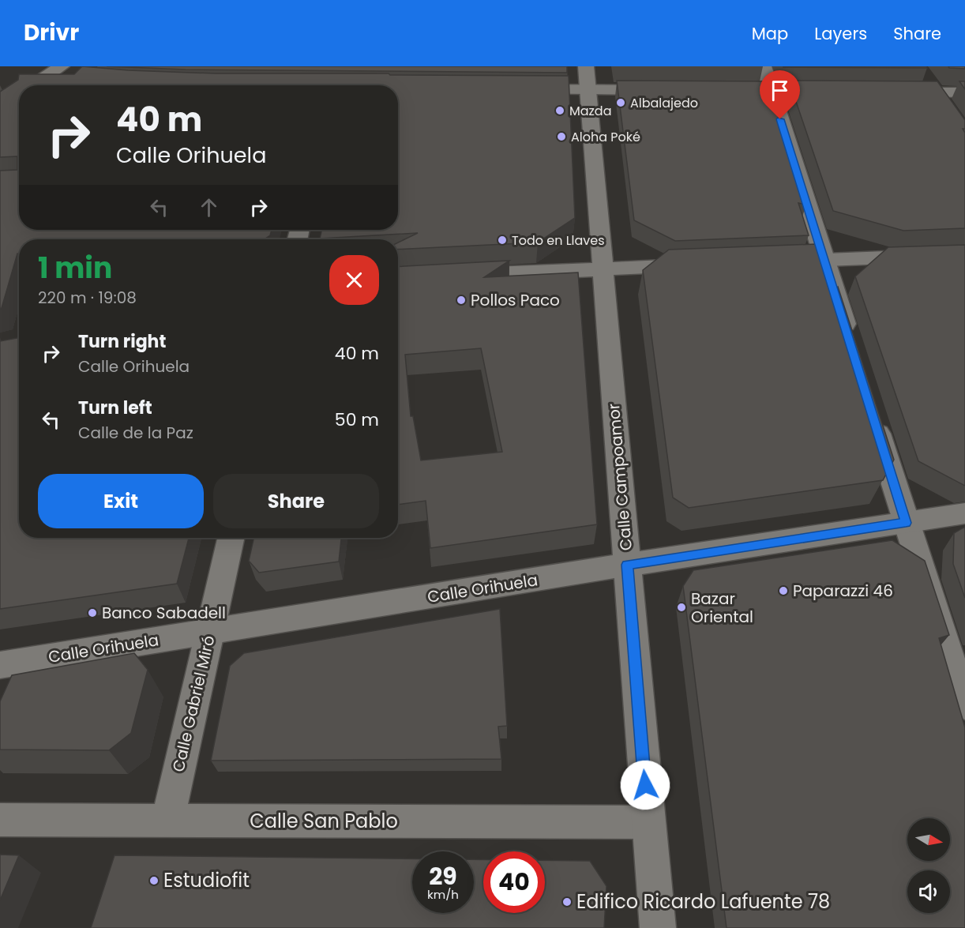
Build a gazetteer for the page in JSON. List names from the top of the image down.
{
  "streets": {
    "street": [
      "Calle Campoamor",
      "Calle Orihuela",
      "Calle Gabriel Miró",
      "Calle San Pablo"
    ]
  },
  "crossings": [
    ["Calle Campoamor", "Calle Orihuela"],
    ["Calle Campoamor", "Calle San Pablo"],
    ["Calle Orihuela", "Calle Gabriel Miró"],
    ["Calle Gabriel Miró", "Calle San Pablo"]
  ],
  "places": [
    "Albalajedo",
    "Mazda",
    "Aloha Poké",
    "Todo en Llaves",
    "Pollos Paco",
    "Paparazzi 46",
    "Bazar Oriental",
    "Banco Sabadell",
    "Estudiofit",
    "Edifico Ricardo Lafuente 78"
  ],
  "north": "right",
  "page": {
    "header": "Drivr",
    "nav": ["Map", "Layers", "Share"],
    "turn": ["40 m", "Calle Orihuela"],
    "heading": ["1 min", "220 m · 19:08"],
    "list": [
      {
        "name": "Turn right",
        "note": "Calle Orihuela",
        "value": "40 m"
      },
      {
        "name": "Turn left",
        "note": "Calle de la Paz",
        "value": "50 m"
      }
    ],
    "buttons": ["Exit", "Share"],
    "speed": "29 km/h",
    "limit": "40"
  }
}
